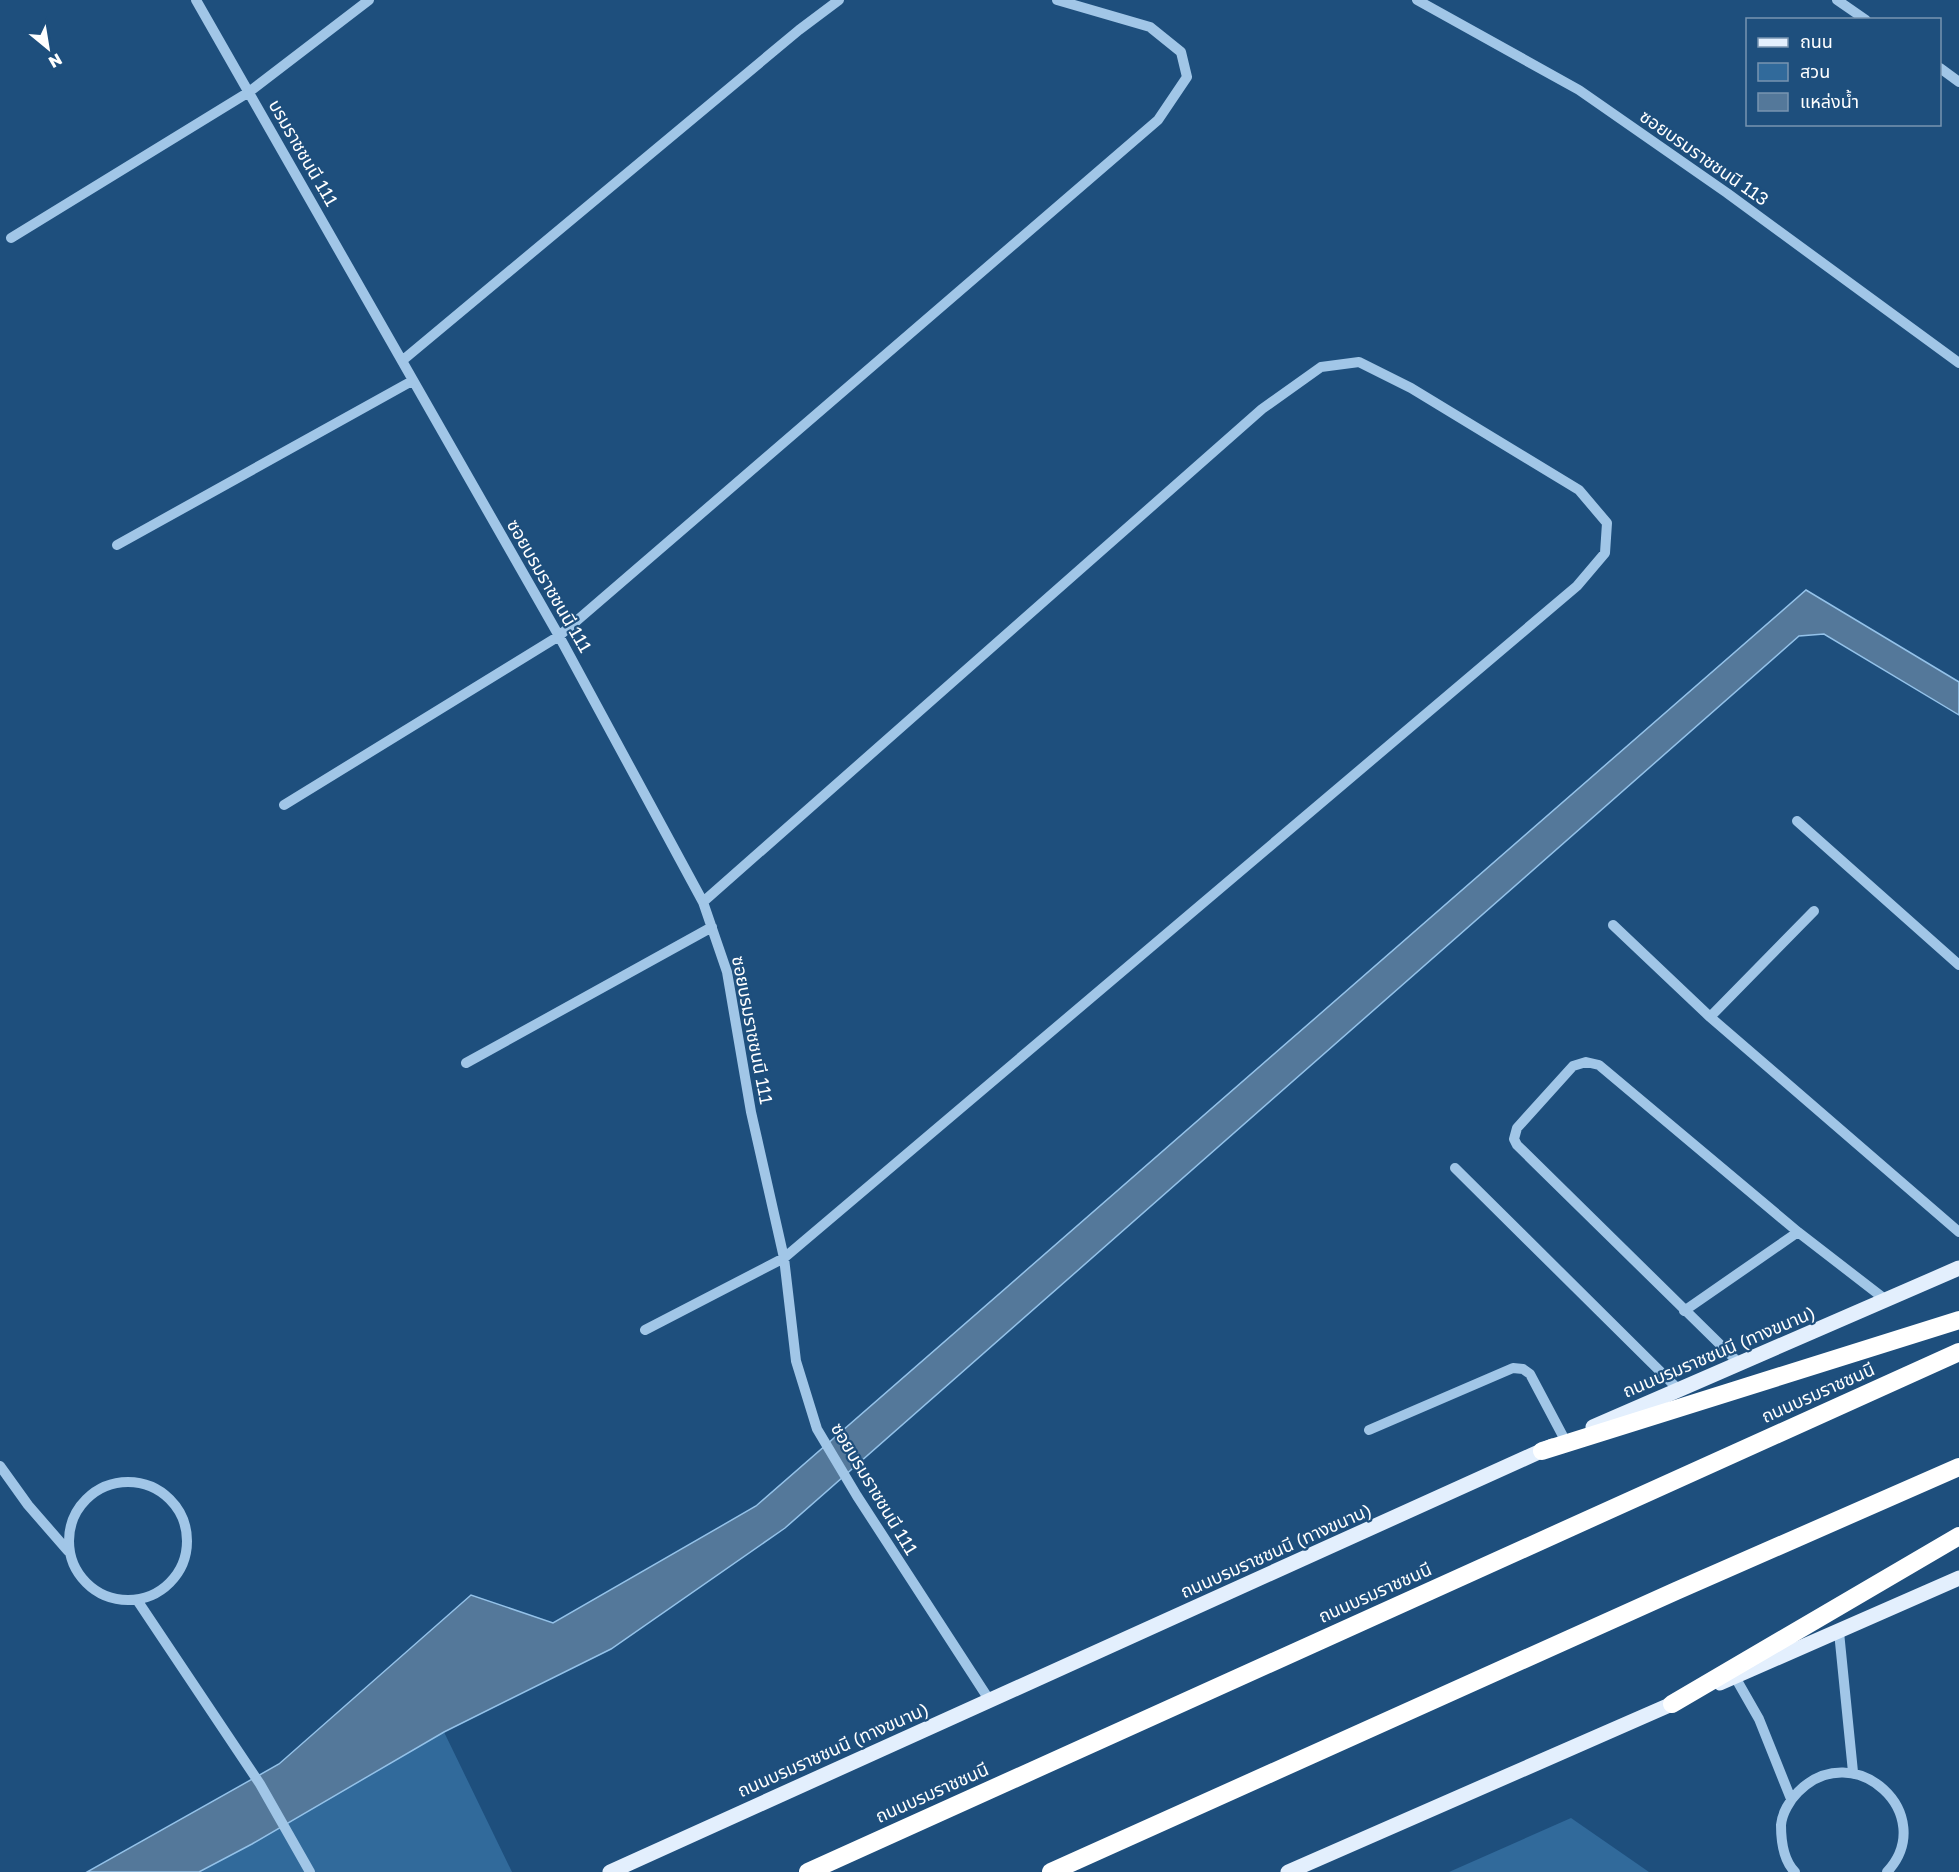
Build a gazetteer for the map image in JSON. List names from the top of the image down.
{
  "streets": {
    "highway": ["ถนนบรมราชชนนี"],
    "main road": ["ถนนบรมราชชนนี (ทางขนาน)"],
    "street": ["บรมราชชนนี 111", "ซอยบรมราชชนนี 113", "ซอยบรมราชชนนี 111"]
  },
  "crossings": [
    ["บรมราชชนนี 111", "ซอยบรมราชชนนี 111"],
    ["ซอยบรมราชชนนี 111", "ถนนบรมราชชนนี (ทางขนาน)"]
  ],
  "legend": ["ถนน", "สวน", "แหล่งน้ำ"],
  "north": "bottom right"
}
